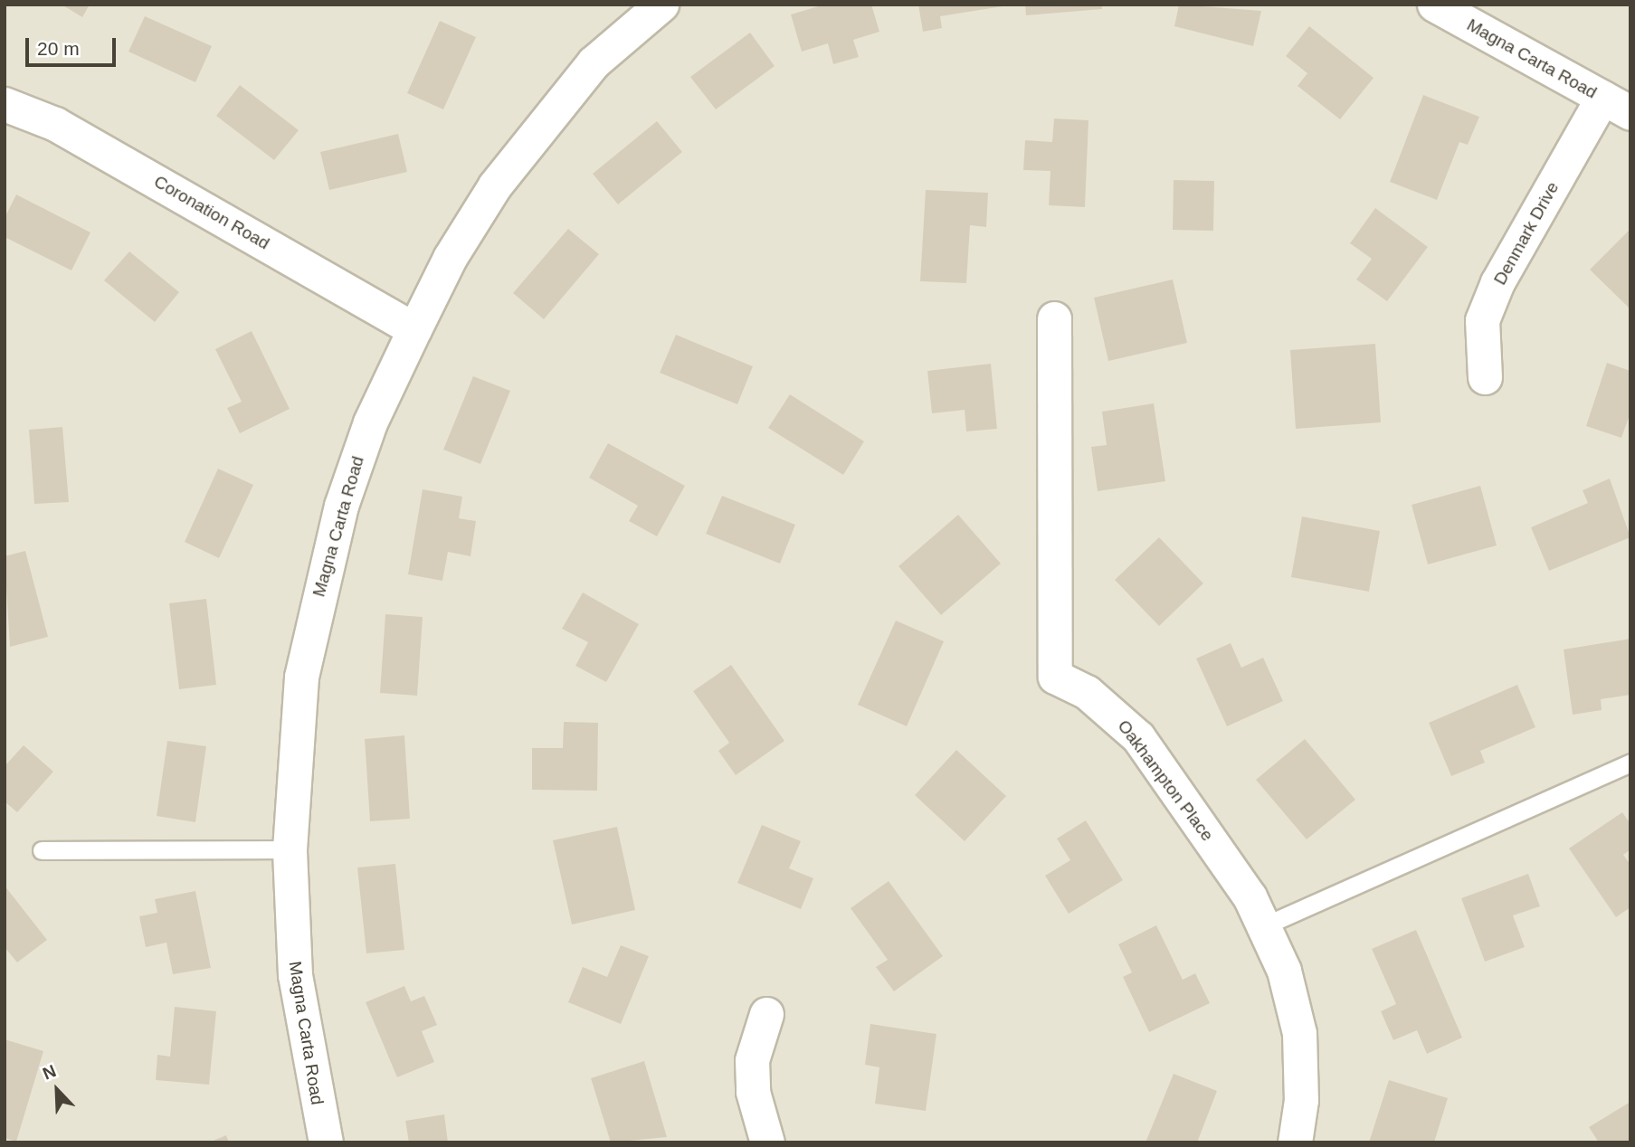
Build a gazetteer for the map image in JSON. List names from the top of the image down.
{
  "streets": {
    "street": [
      "Magna Carta Road",
      "Coronation Road",
      "Denmark Drive",
      "Oakhampton Place"
    ]
  },
  "crossings": [
    ["Magna Carta Road", "Coronation Road"],
    ["Magna Carta Road", "Denmark Drive"]
  ],
  "scale_bar": "20 m",
  "north": "top left"
}
